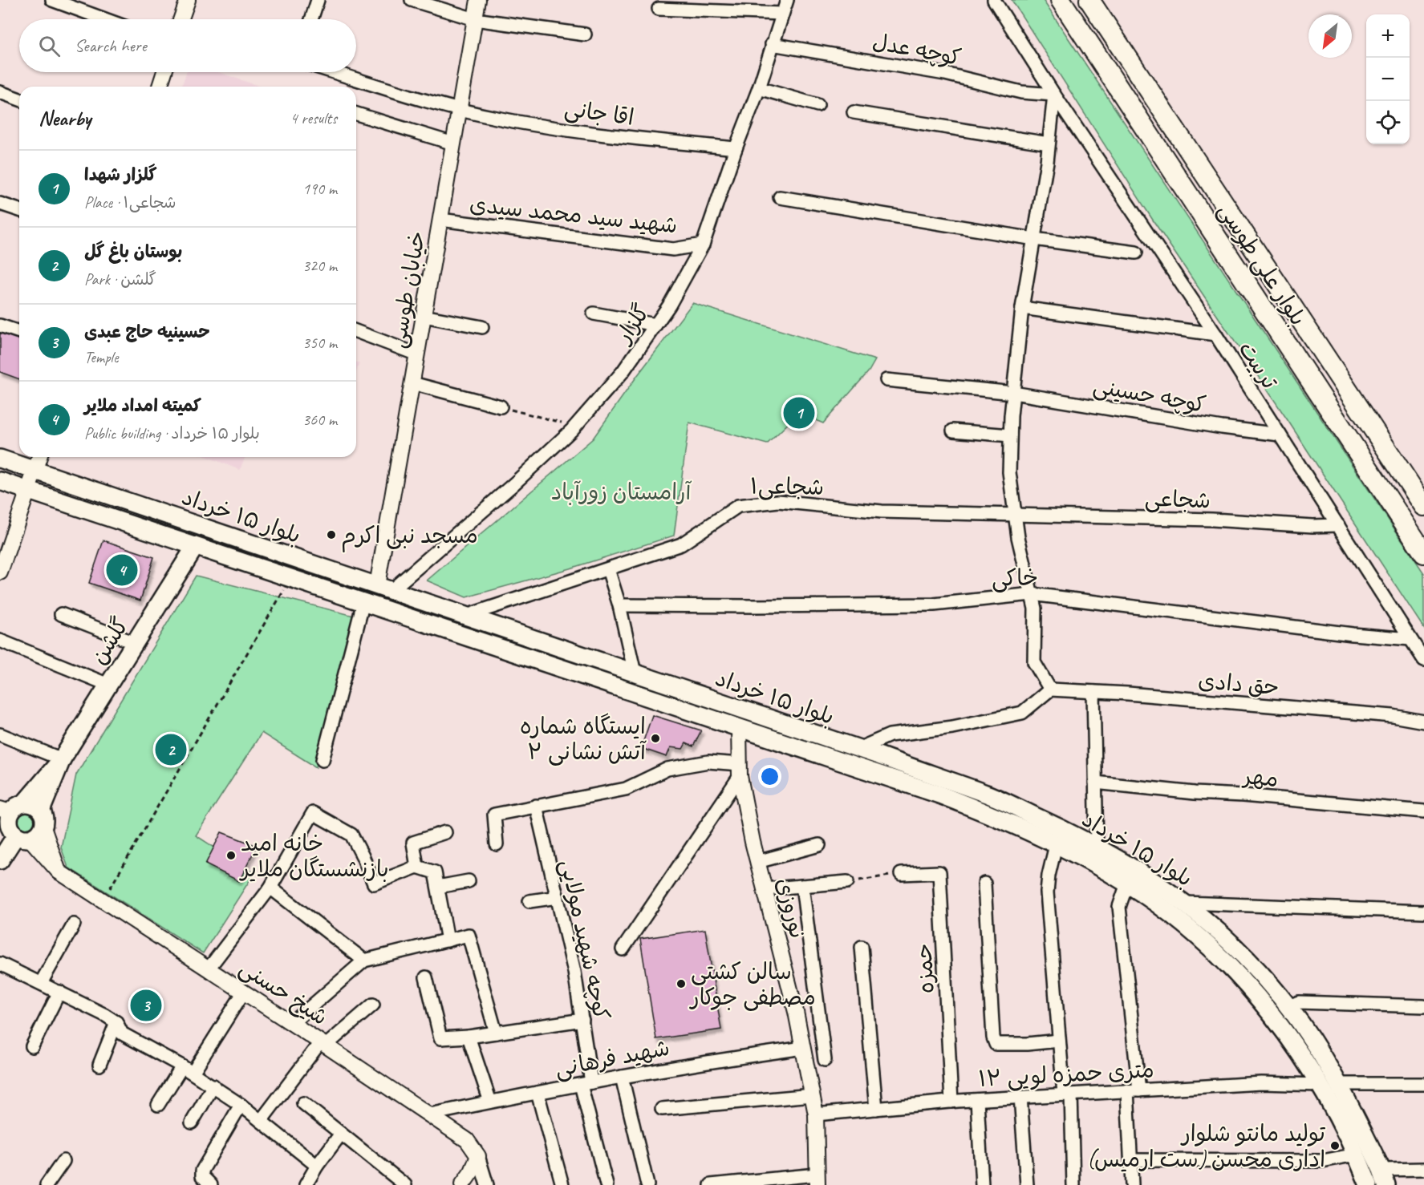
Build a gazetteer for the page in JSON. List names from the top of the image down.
{
  "streets": {
    "highway": ["بلوار علی طوسی"],
    "main road": ["بلوار ۱۵ خرداد", "گلشن"],
    "street": [
      "کوچه عدل",
      "اقا جانی",
      "شهید سید محمد سیدی",
      "خیابان طوسی",
      "گلزار",
      "تربیت",
      "کوچه حسینی",
      "شجاعی۱",
      "شجاعی",
      "خاکی",
      "حق دادی",
      "مهر",
      "نوروزی",
      "کوچه شهید مولایی",
      "حمزه",
      "شیخ حسنی",
      "شهید فرهانی",
      "۱۲ متری حمزه لویی"
    ]
  },
  "crossings": [
    ["کوچه عدل", "گلزار"],
    ["کوچه عدل", "تربیت"],
    ["اقا جانی", "خیابان طوسی"],
    ["اقا جانی", "گلزار"],
    ["شهید سید محمد سیدی", "خیابان طوسی"],
    ["شهید سید محمد سیدی", "گلزار"],
    ["خیابان طوسی", "گلزار"],
    ["خیابان طوسی", "بلوار ۱۵ خرداد"],
    ["گلزار", "بلوار ۱۵ خرداد"],
    ["تربیت", "کوچه حسینی"],
    ["تربیت", "شجاعی"],
    ["تربیت", "خاکی"],
    ["شجاعی۱", "شجاعی"],
    ["شجاعی۱", "بلوار ۱۵ خرداد"],
    ["بلوار ۱۵ خرداد", "گلشن"],
    ["بلوار ۱۵ خرداد", "نوروزی"],
    ["بلوار ۱۵ خرداد", "۱۲ متری حمزه لویی"],
    ["نوروزی", "شهید فرهانی"],
    ["نوروزی", "۱۲ متری حمزه لویی"],
    ["کوچه شهید مولایی", "شهید فرهانی"],
    ["حمزه", "۱۲ متری حمزه لویی"],
    ["شیخ حسنی", "شهید فرهانی"]
  ],
  "parks": ["آرامستان زورآباد"],
  "places": [
    "مسجد نبی اکرم",
    "ایستگاه شماره ۲ آتش نشانی",
    "خانه امید بازنشستگان ملایر",
    "سالن کشتی مصطفی جوکار",
    "تولید مانتو شلوار اداری محسن (ست ارمیس)"
  ],
  "north": "bottom left",
  "page": {
    "map_buttons": ["+", "−"],
    "search": "Search here",
    "heading": ["Nearby", "4 results"],
    "list": [
      {
        "mark": "1",
        "name": "گلزار شهدا",
        "note": "Place · شجاعی۱",
        "value": "190 m"
      },
      {
        "mark": "2",
        "name": "بوستان باغ گل",
        "note": "Park · گلشن",
        "value": "320 m"
      },
      {
        "mark": "3",
        "name": "حسینیه حاج عبدی",
        "note": "Temple",
        "value": "350 m"
      },
      {
        "mark": "4",
        "name": "کمیته امداد ملایر",
        "note": "Public building · بلوار ۱۵ خرداد",
        "value": "360 m"
      }
    ],
    "pins": [
      "1",
      "4",
      "2",
      "3"
    ]
  }
}
